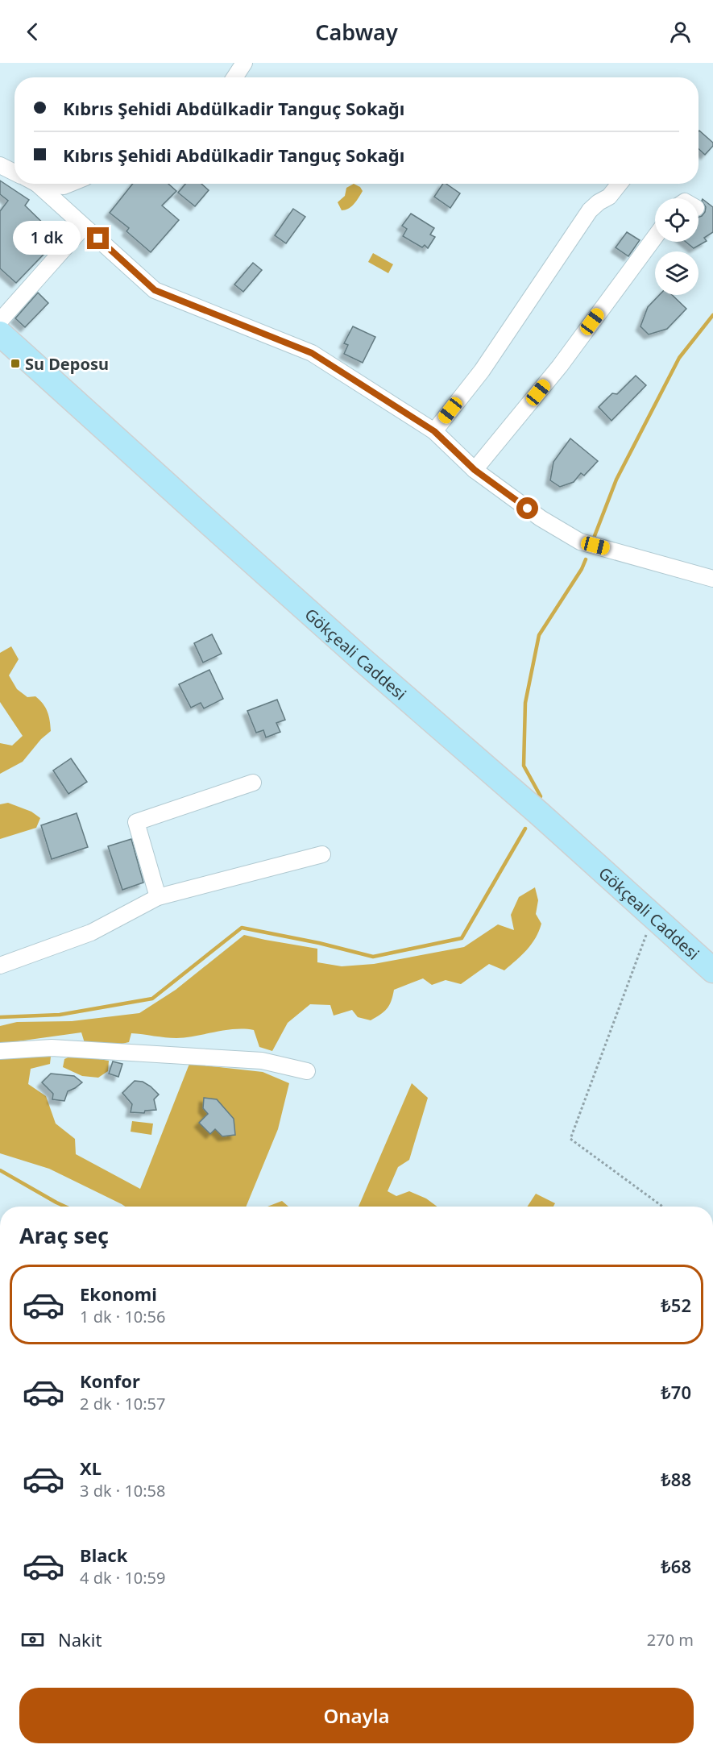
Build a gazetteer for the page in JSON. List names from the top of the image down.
{
  "streets": {
    "main road": ["Gökçeali Caddesi"]
  },
  "places": {
    "transit": ["Su Deposu"]
  },
  "page": {
    "header": "Cabway",
    "banner": ["Kıbrıs Şehidi Abdülkadir Tanguç Sokağı", "Kıbrıs Şehidi Abdülkadir Tanguç Sokağı"],
    "bubble": "1 dk",
    "heading": "Araç seç",
    "list": [
      {
        "name": "Ekonomi",
        "note": "1 dk · 10:56",
        "value": "₺52"
      },
      {
        "name": "Konfor",
        "note": "2 dk · 10:57",
        "value": "₺70"
      },
      {
        "name": "XL",
        "note": "3 dk · 10:58",
        "value": "₺88"
      },
      {
        "name": "Black",
        "note": "4 dk · 10:59",
        "value": "₺68"
      }
    ],
    "pay": ["Nakit", "270 m"],
    "buttons": "Onayla"
  }
}
